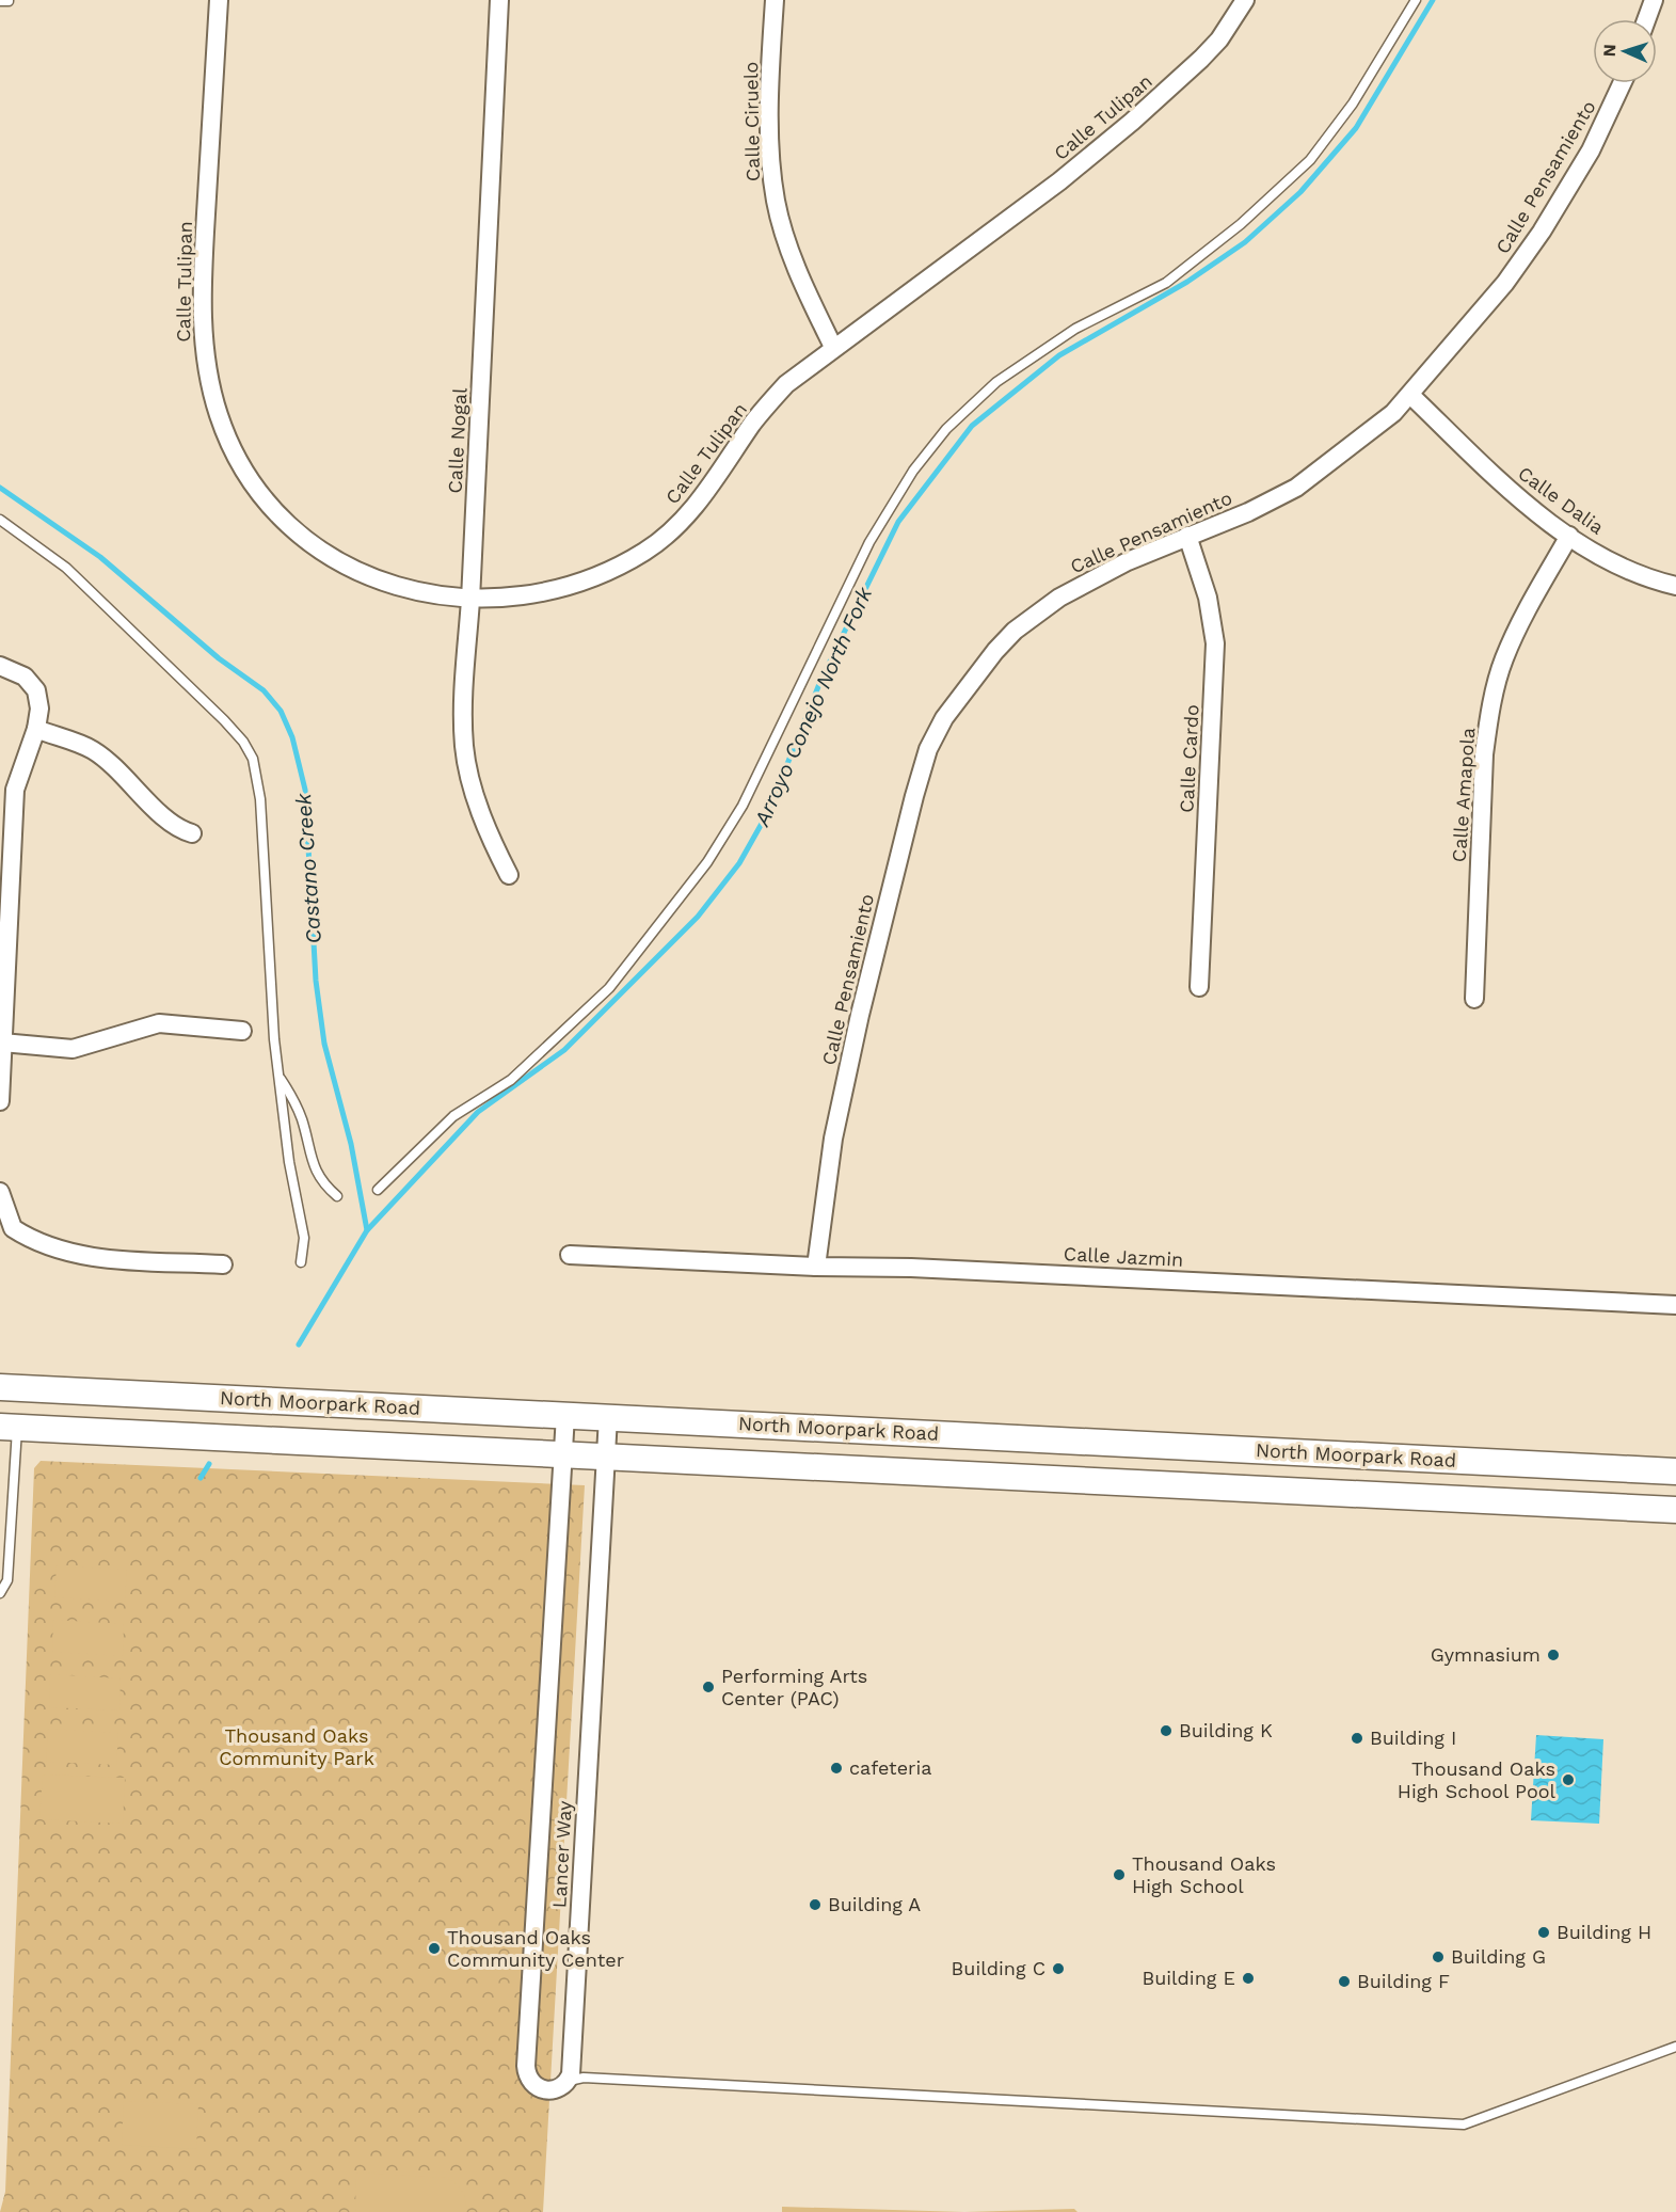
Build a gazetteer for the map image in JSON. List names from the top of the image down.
{
  "streets": {
    "main road": ["North Moorpark Road"],
    "street": [
      "Calle Tulipan",
      "Calle Ciruelo",
      "Calle Pensamiento",
      "Calle Nogal",
      "Calle Dalia",
      "Calle Cardo",
      "Calle Amapola",
      "Calle Jazmin",
      "Lancer Way"
    ]
  },
  "crossings": [
    ["Calle Tulipan", "Calle Ciruelo"],
    ["Calle Tulipan", "Calle Nogal"],
    ["Calle Pensamiento", "Calle Dalia"],
    ["Calle Pensamiento", "Calle Cardo"],
    ["Calle Pensamiento", "Calle Jazmin"],
    ["Calle Dalia", "Calle Amapola"],
    ["North Moorpark Road", "Lancer Way"]
  ],
  "water": ["Arroyo Conejo North Fork", "Castano Creek"],
  "parks": ["Thousand Oaks Community Park"],
  "places": [
    "Gymnasium",
    "Performing Arts Center (PAC)",
    "Building K",
    "Building I",
    "cafeteria",
    "Thousand Oaks High School Pool",
    "Thousand Oaks High School",
    "Building A",
    "Building H",
    "Thousand Oaks Community Center",
    "Building G",
    "Building C",
    "Building E",
    "Building F"
  ],
  "north": "left"
}
